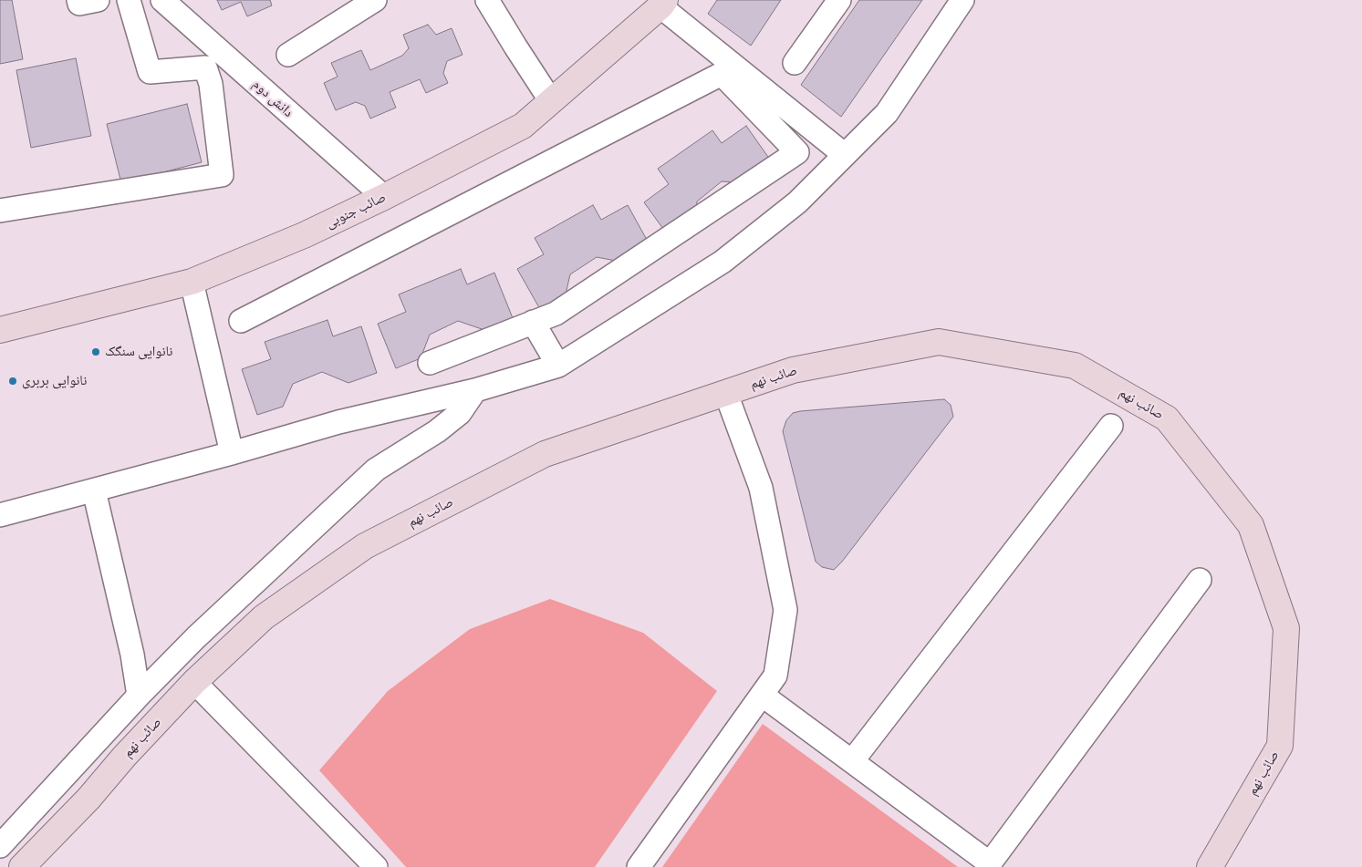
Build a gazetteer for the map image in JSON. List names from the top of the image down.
{
  "streets": {
    "main road": ["صائب جنوبی", "صائب نهم"],
    "street": ["دانش دوم"]
  },
  "crossings": [
    ["دانش دوم", "صائب جنوبی"]
  ],
  "places": ["نانوایی سنگک", "نانوایی بربری"]
}
